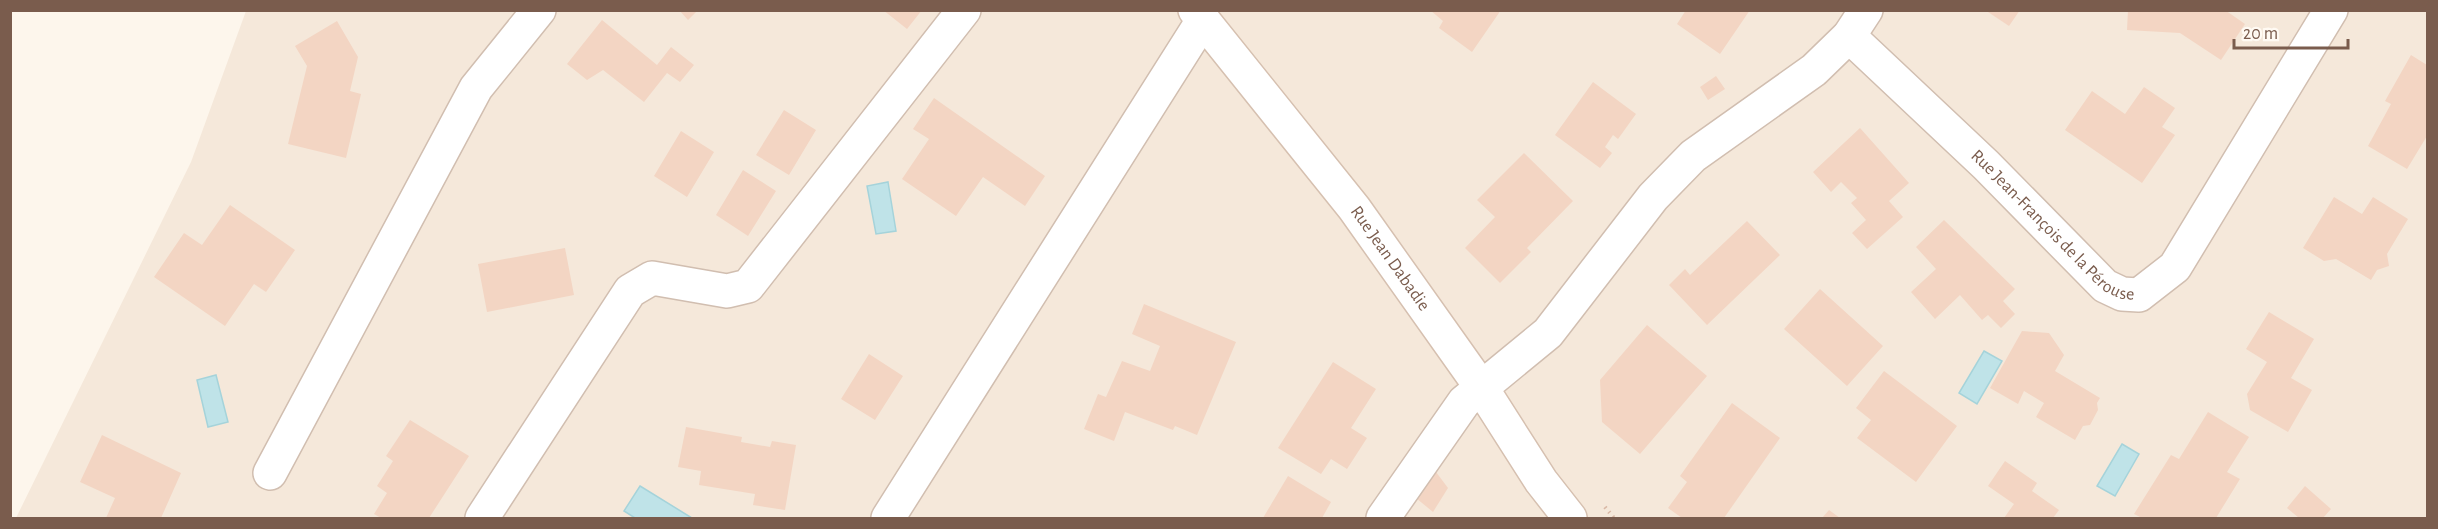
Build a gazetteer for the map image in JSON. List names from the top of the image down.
{
  "streets": {
    "street": ["Rue Jean-François de la Pérouse", "Rue Jean Dabadie"]
  },
  "crossings": [
    ["Rue Jean-François de la Pérouse", "Rue Jean Dabadie"]
  ],
  "scale_bar": "20 m"
}
